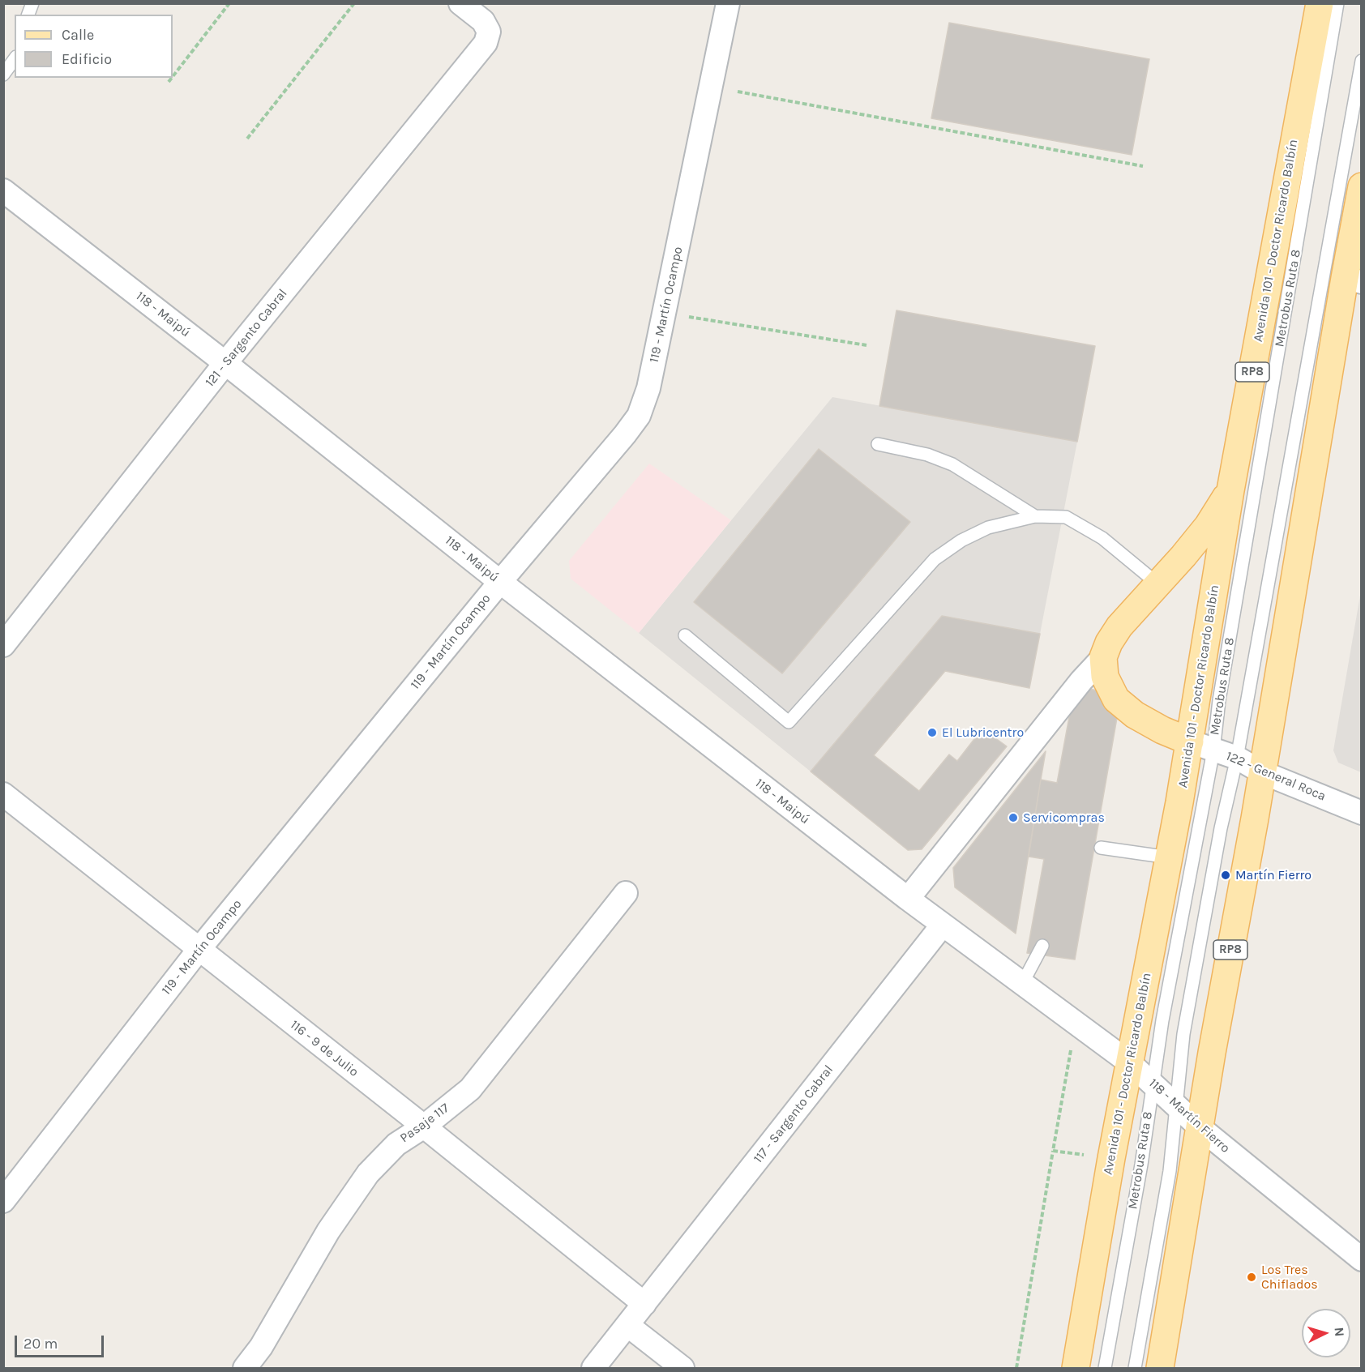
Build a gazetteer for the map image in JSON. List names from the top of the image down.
{
  "streets": {
    "main road": ["Avenida 101 - Doctor Ricardo Balbín", "RP8"],
    "street": [
      "119 - Martín Ocampo",
      "118 - Maipú",
      "121 - Sargento Cabral",
      "122 - General Roca",
      "116 - 9 de Julio",
      "117 - Sargento Cabral",
      "118 - Martín Fierro",
      "Pasaje 117"
    ],
    "lane": ["Metrobus Ruta 8"]
  },
  "crossings": [
    ["Avenida 101 - Doctor Ricardo Balbín", "Metrobus Ruta 8"],
    ["Avenida 101 - Doctor Ricardo Balbín", "122 - General Roca"],
    ["Avenida 101 - Doctor Ricardo Balbín", "118 - Martín Fierro"],
    ["Metrobus Ruta 8", "122 - General Roca"],
    ["Metrobus Ruta 8", "118 - Martín Fierro"],
    ["119 - Martín Ocampo", "118 - Maipú"],
    ["119 - Martín Ocampo", "116 - 9 de Julio"],
    ["118 - Maipú", "121 - Sargento Cabral"],
    ["118 - Maipú", "117 - Sargento Cabral"],
    ["118 - Maipú", "118 - Martín Fierro"],
    ["RP8", "122 - General Roca"],
    ["RP8", "118 - Martín Fierro"],
    ["116 - 9 de Julio", "117 - Sargento Cabral"],
    ["116 - 9 de Julio", "Pasaje 117"],
    ["117 - Sargento Cabral", "118 - Martín Fierro"]
  ],
  "places": [
    "El Lubricentro",
    "Servicompras",
    "Martín Fierro",
    "Los Tres Chiflados"
  ],
  "legend": ["Calle", "Edificio"],
  "scale_bar": "20 m",
  "north": "right"
}
